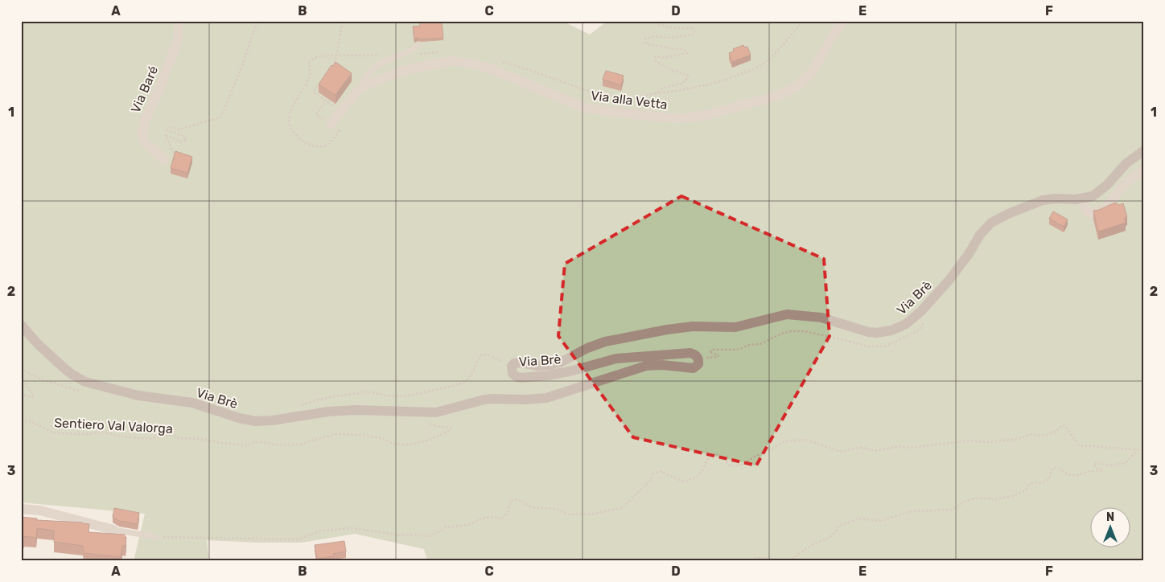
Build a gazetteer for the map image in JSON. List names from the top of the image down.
{
  "streets": {
    "street": ["Via Baré", "Via alla Vetta", "Via Brè"],
    "path": ["Sentiero Val Valorga"]
  },
  "crossings": [
    ["Via Brè", "Sentiero Val Valorga"]
  ],
  "north": "top",
  "grid": {
    "columns": [
      "A",
      "B",
      "C",
      "D",
      "E",
      "F"
    ],
    "rows": ["1", "2", "3"]
  }
}
